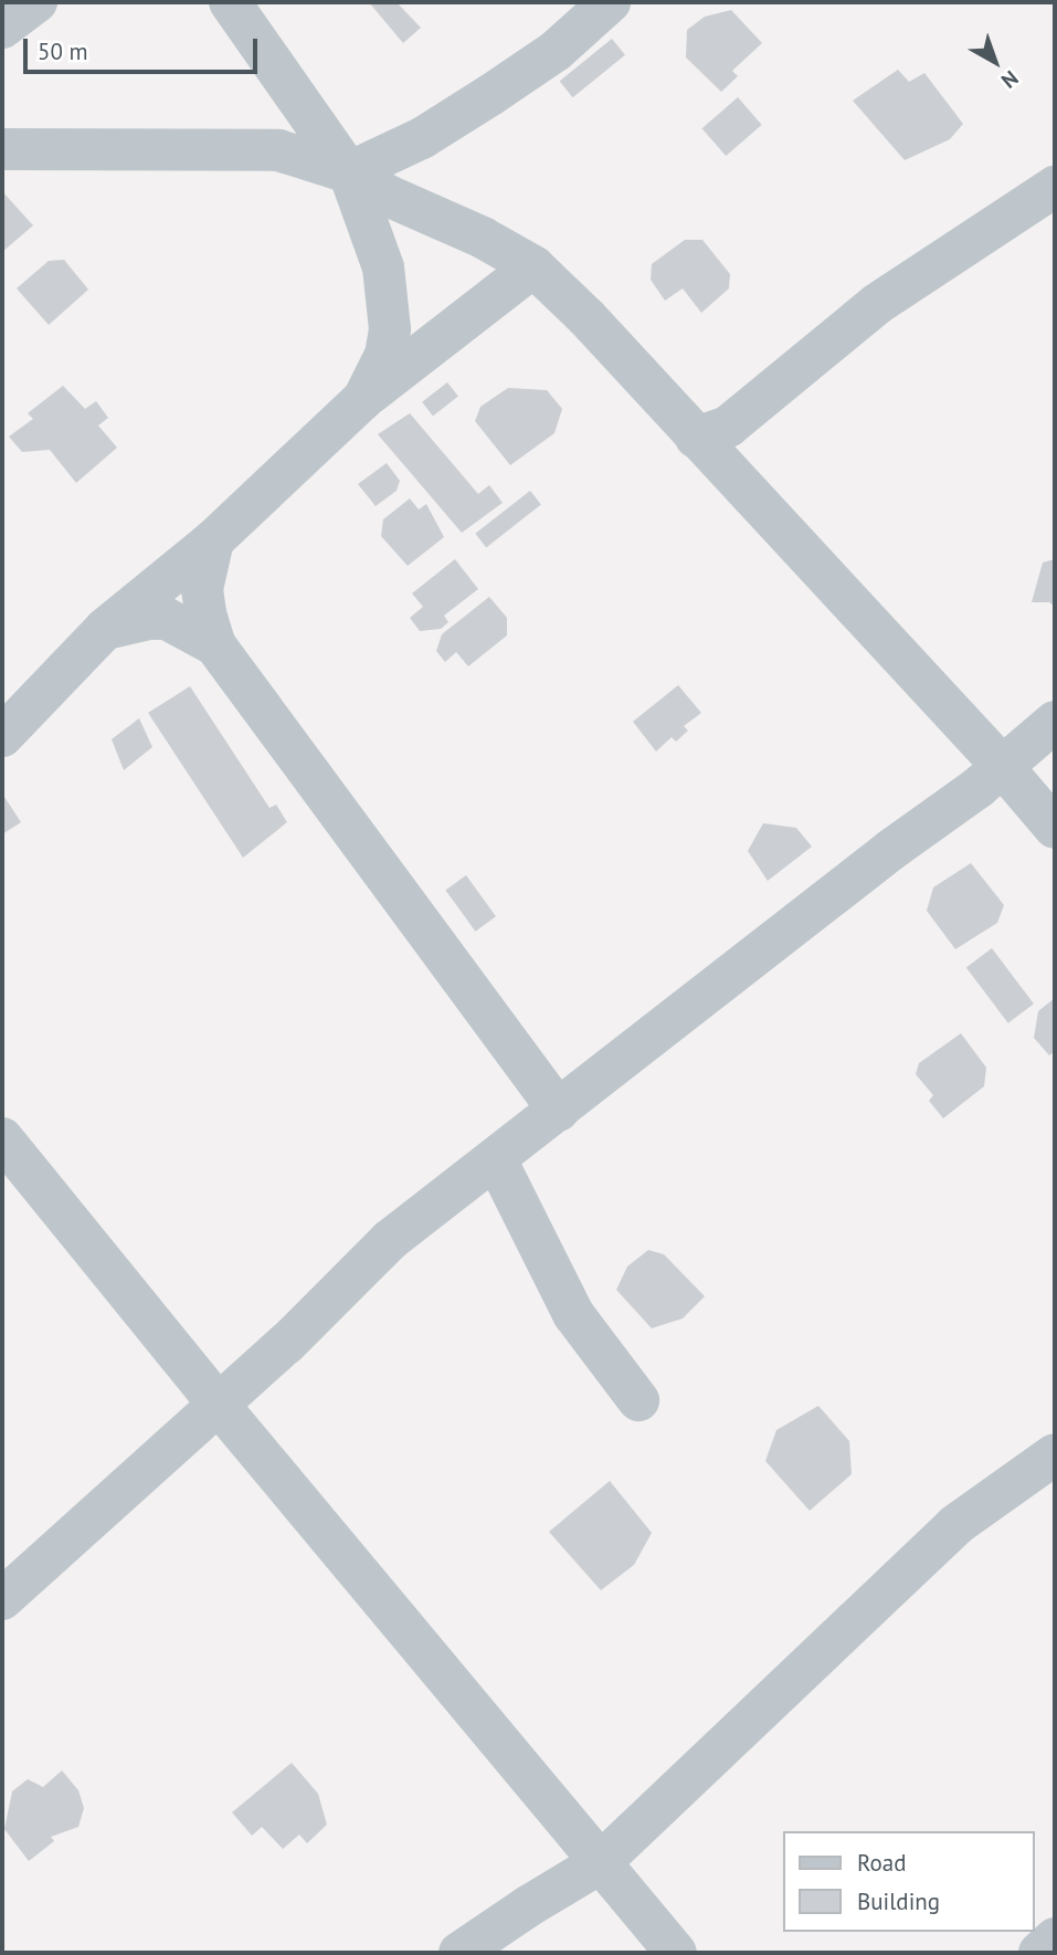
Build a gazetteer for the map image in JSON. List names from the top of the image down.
{
  "legend": ["Road", "Building"],
  "scale_bar": "50 m",
  "north": "bottom right"
}
